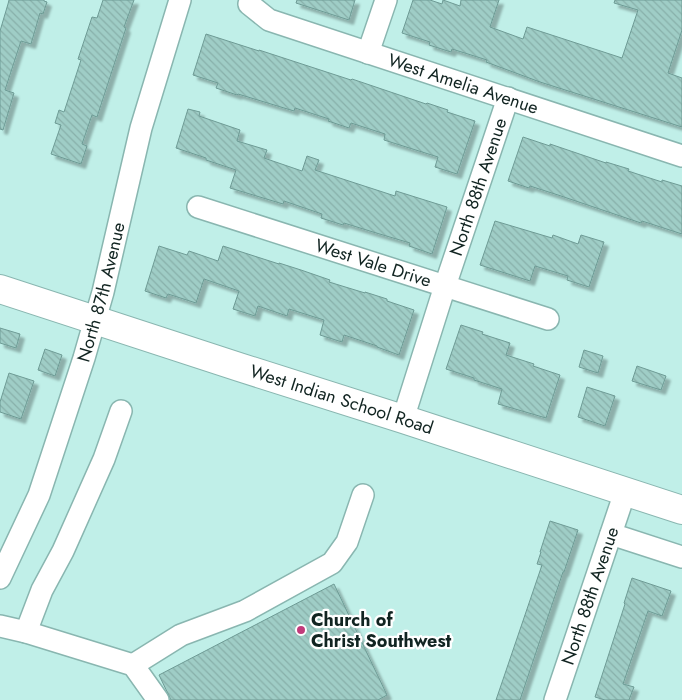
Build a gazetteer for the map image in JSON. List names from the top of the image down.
{
  "streets": {
    "main road": ["West Indian School Road"],
    "street": [
      "West Amelia Avenue",
      "North 88th Avenue",
      "West Vale Drive",
      "North 87th Avenue"
    ]
  },
  "crossings": [
    ["West Amelia Avenue", "North 88th Avenue"],
    ["North 88th Avenue", "West Vale Drive"],
    ["North 88th Avenue", "West Indian School Road"],
    ["North 87th Avenue", "West Indian School Road"]
  ],
  "places": ["Church of Christ Southwest"]
}
